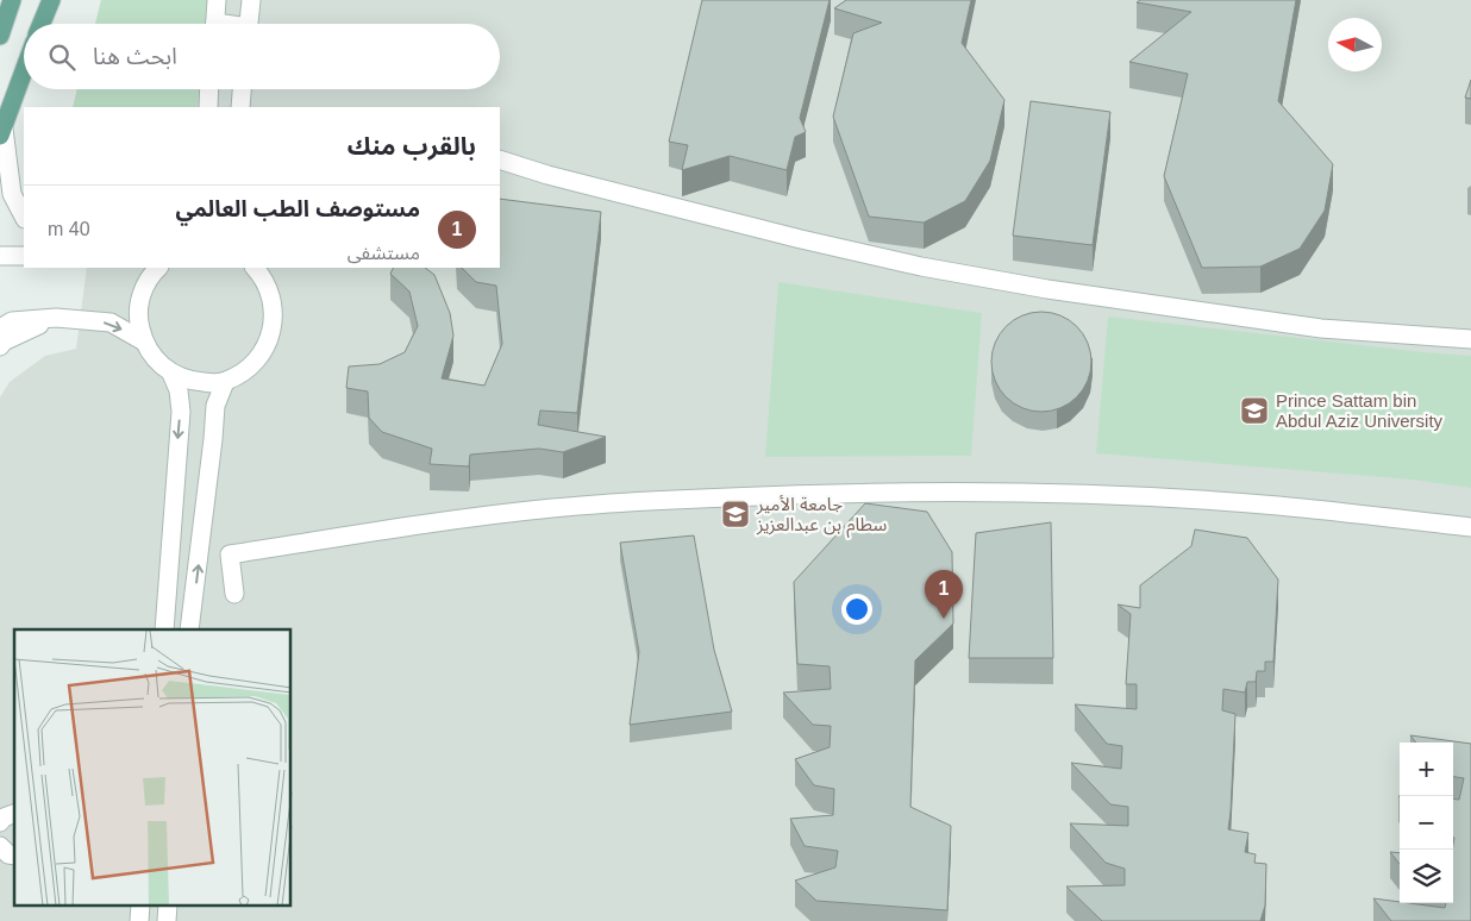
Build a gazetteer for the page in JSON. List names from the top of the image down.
{
  "places": {
    "school or university": ["Prince Sattam bin Abdul Aziz University", "جامعة الأمير سطام بن عبدالعزيز"]
  },
  "north": "left",
  "page": {
    "search": "ابحث هنا",
    "heading": "بالقرب منك",
    "list": [
      {
        "mark": "1",
        "name": "مستوصف الطب العالمي",
        "note": "مستشفى",
        "value": "40 m"
      }
    ],
    "pins": "1",
    "map_buttons": ["+", "−"]
  }
}
